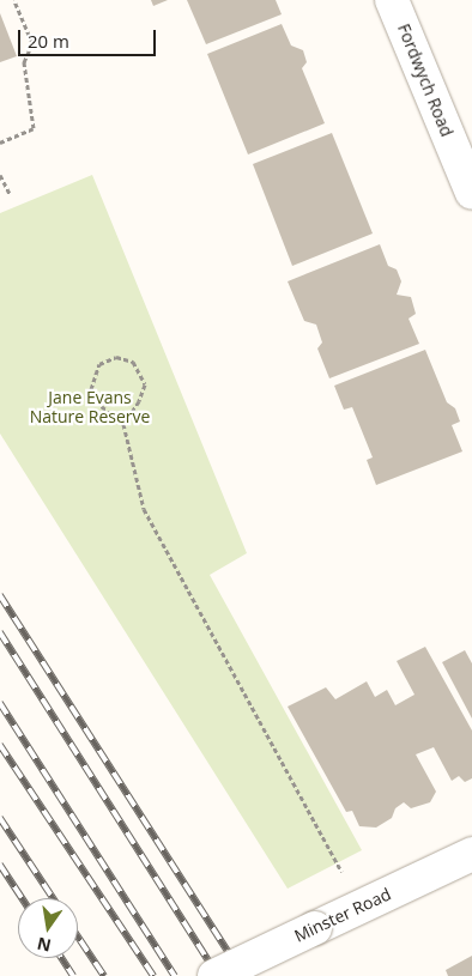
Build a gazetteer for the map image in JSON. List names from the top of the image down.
{
  "streets": {
    "street": ["Fordwych Road", "Minster Road"]
  },
  "parks": ["Jane Evans Nature Reserve"],
  "scale_bar": "20 m",
  "north": "bottom"
}
